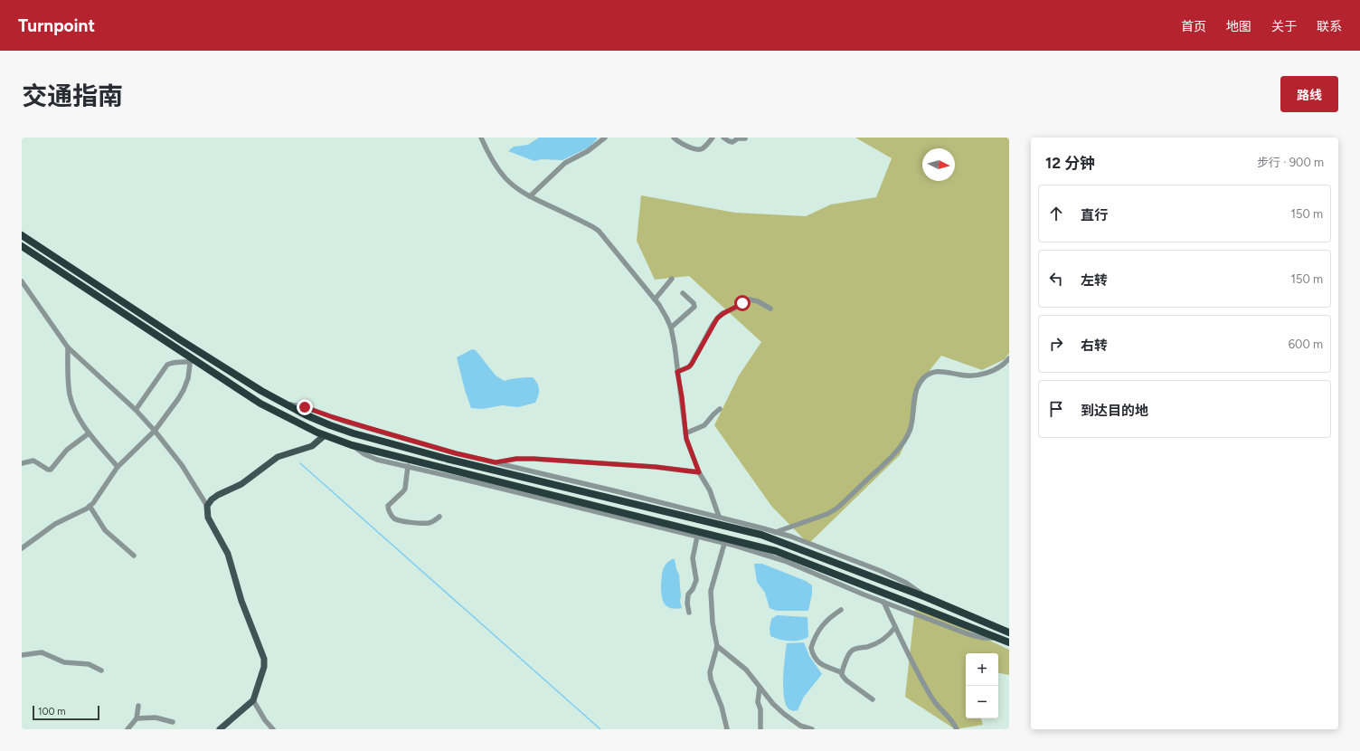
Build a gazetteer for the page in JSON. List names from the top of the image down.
{
  "scale_bar": "100 m",
  "north": "right",
  "page": {
    "header": "Turnpoint",
    "nav": [
      "首页",
      "地图",
      "关于",
      "联系"
    ],
    "title": "交通指南",
    "buttons": "路线",
    "heading": ["12 分钟", "步行 · 900 m"],
    "list": [
      ["直行", "150 m"],
      ["左转", "150 m"],
      ["右转", "600 m"],
      "到达目的地"
    ],
    "map_buttons": ["+", "−"],
    "scale": "100 m"
  }
}
